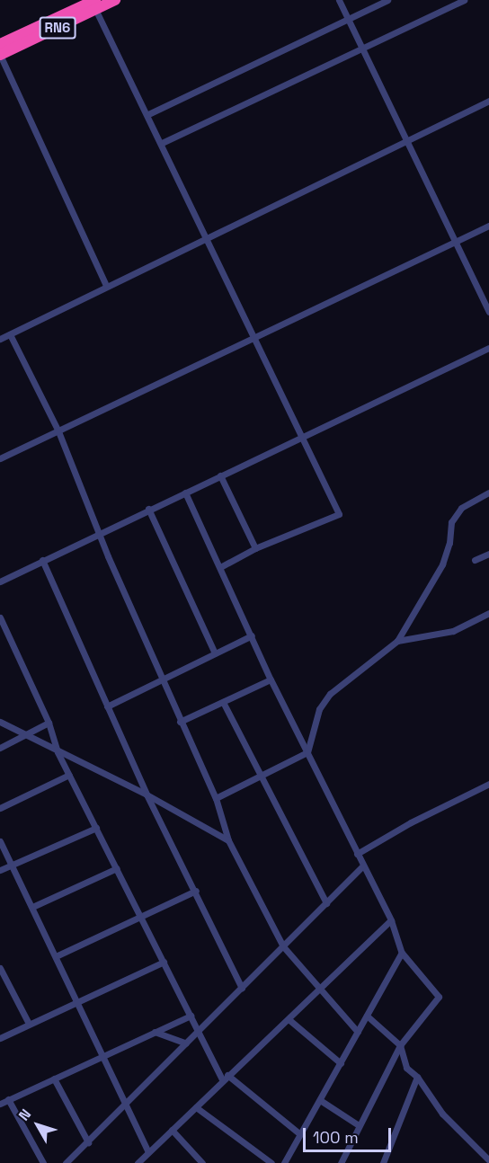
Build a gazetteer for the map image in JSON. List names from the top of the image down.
{
  "streets": {
    "highway": ["RN6"]
  },
  "scale_bar": "100 m",
  "north": "top left"
}
